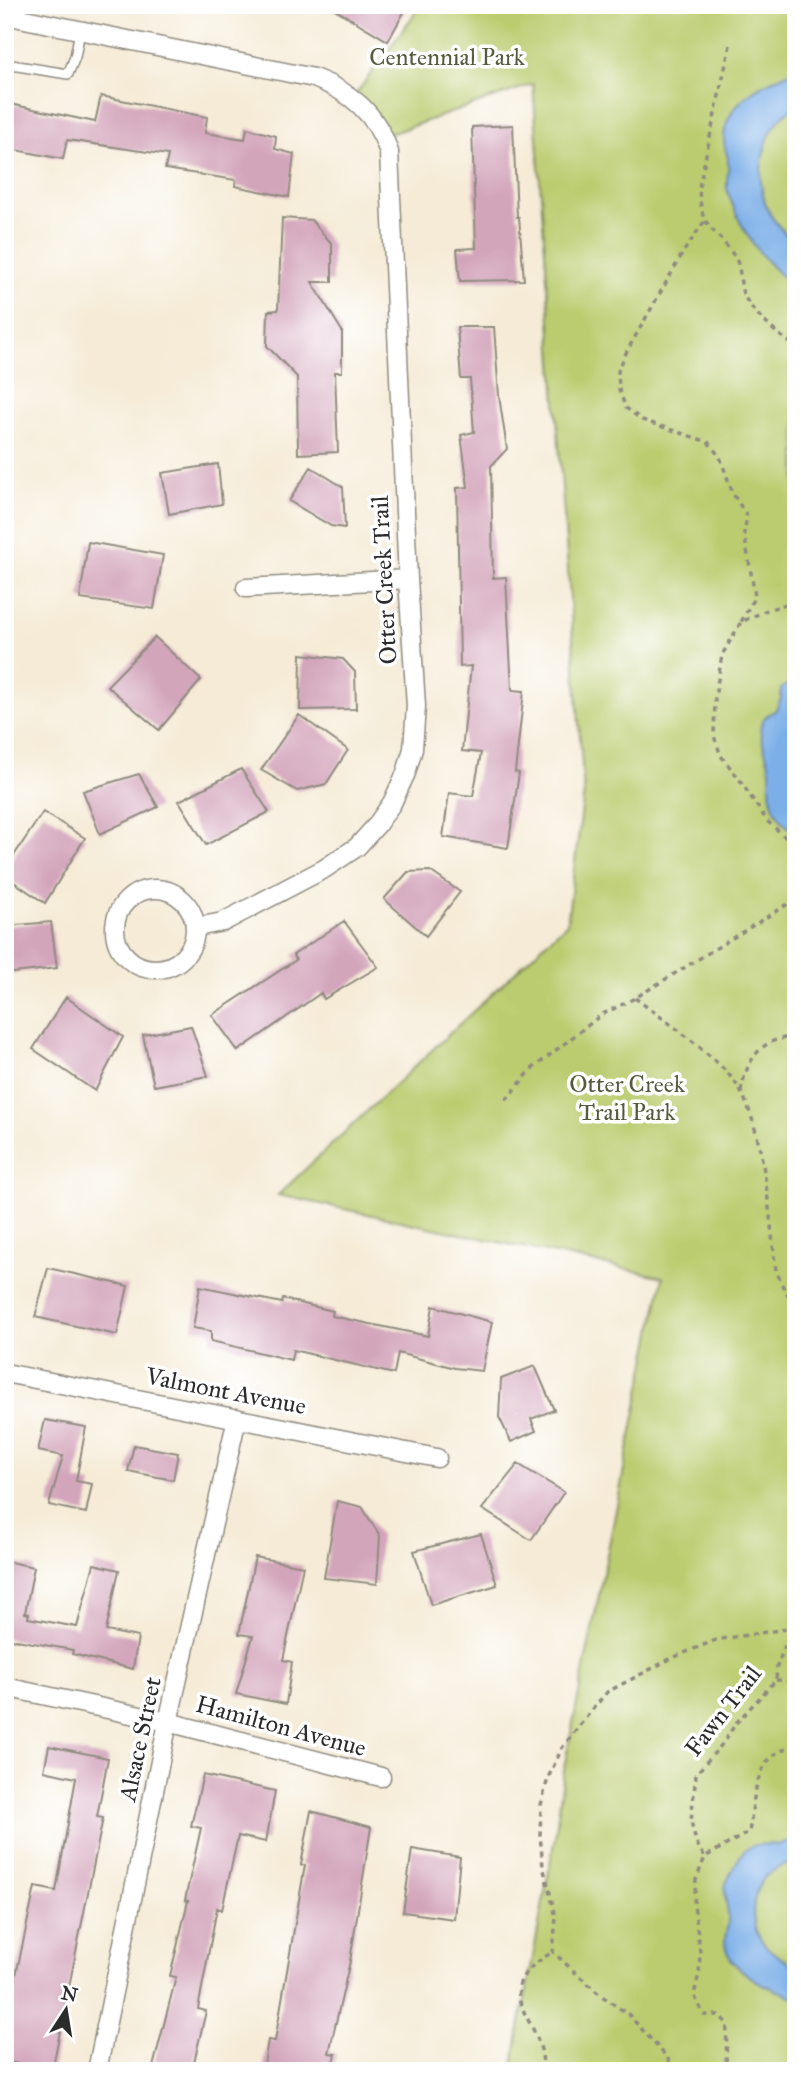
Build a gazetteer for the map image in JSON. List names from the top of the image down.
{
  "streets": {
    "street": [
      "Otter Creek Trail",
      "Valmont Avenue",
      "Hamilton Avenue",
      "Alsace Street"
    ],
    "path": ["Fawn Trail"]
  },
  "crossings": [
    ["Valmont Avenue", "Alsace Street"],
    ["Hamilton Avenue", "Alsace Street"]
  ],
  "parks": ["Centennial Park", "Otter Creek Trail Park"],
  "north": "top"
}
